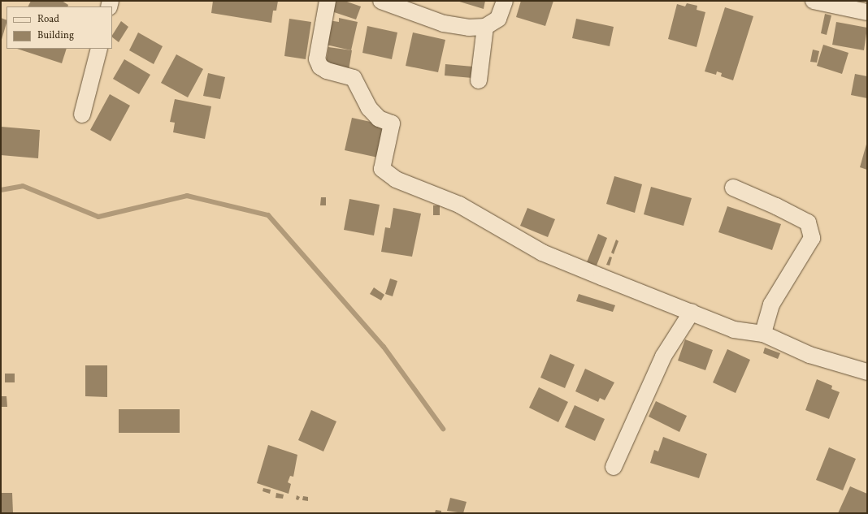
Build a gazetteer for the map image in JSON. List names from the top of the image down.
{
  "legend": ["Road", "Building"]
}
